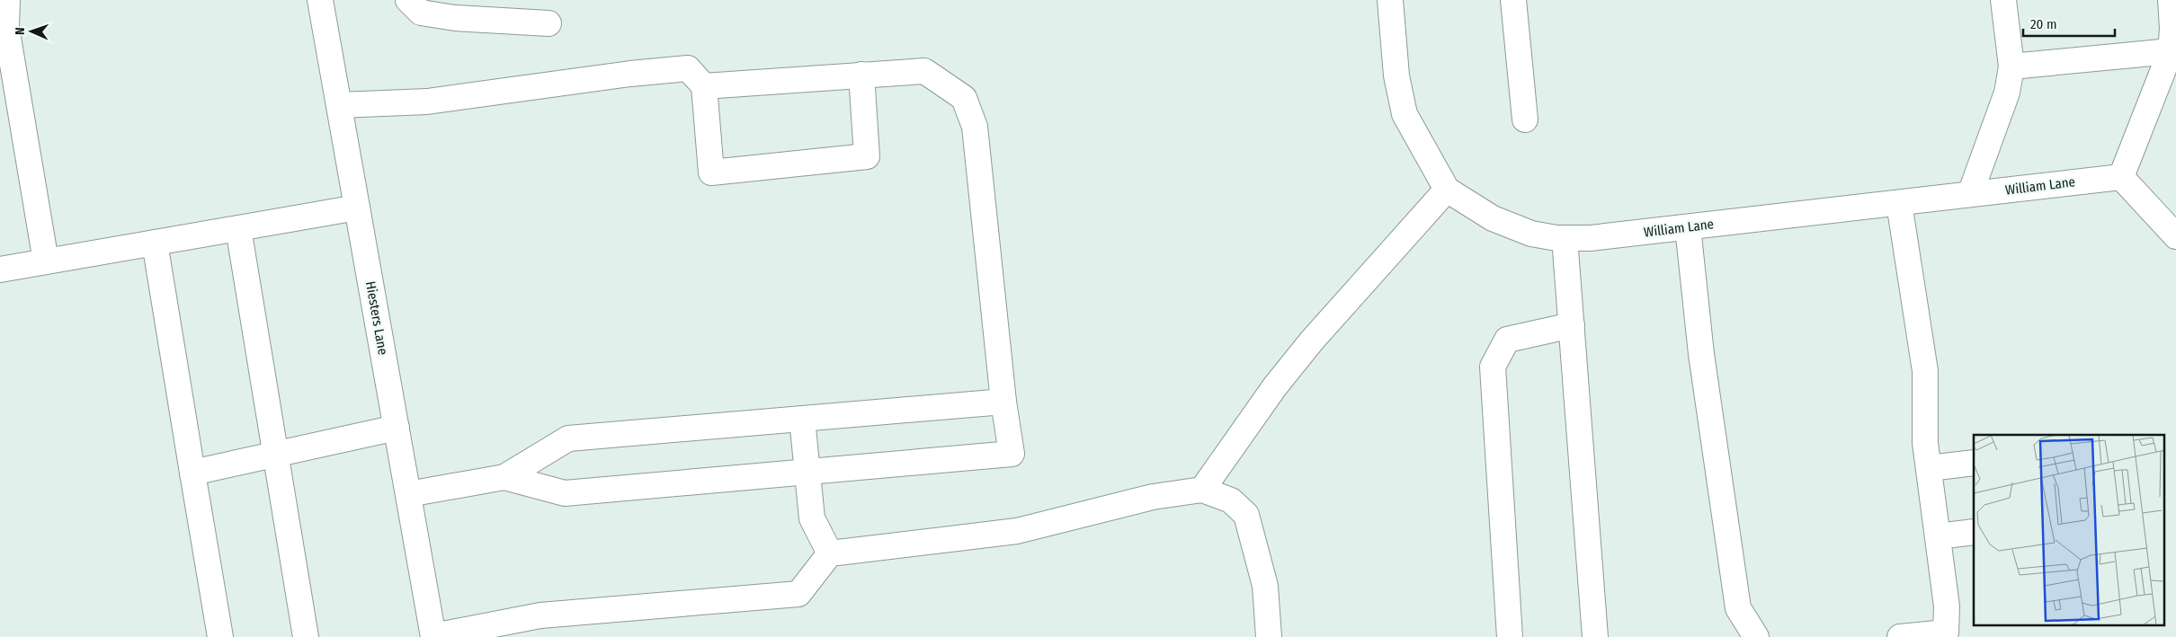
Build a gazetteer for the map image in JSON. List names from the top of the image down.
{
  "streets": {
    "street": ["William Lane", "Hiesters Lane"]
  },
  "scale_bar": "20 m",
  "north": "left"
}
